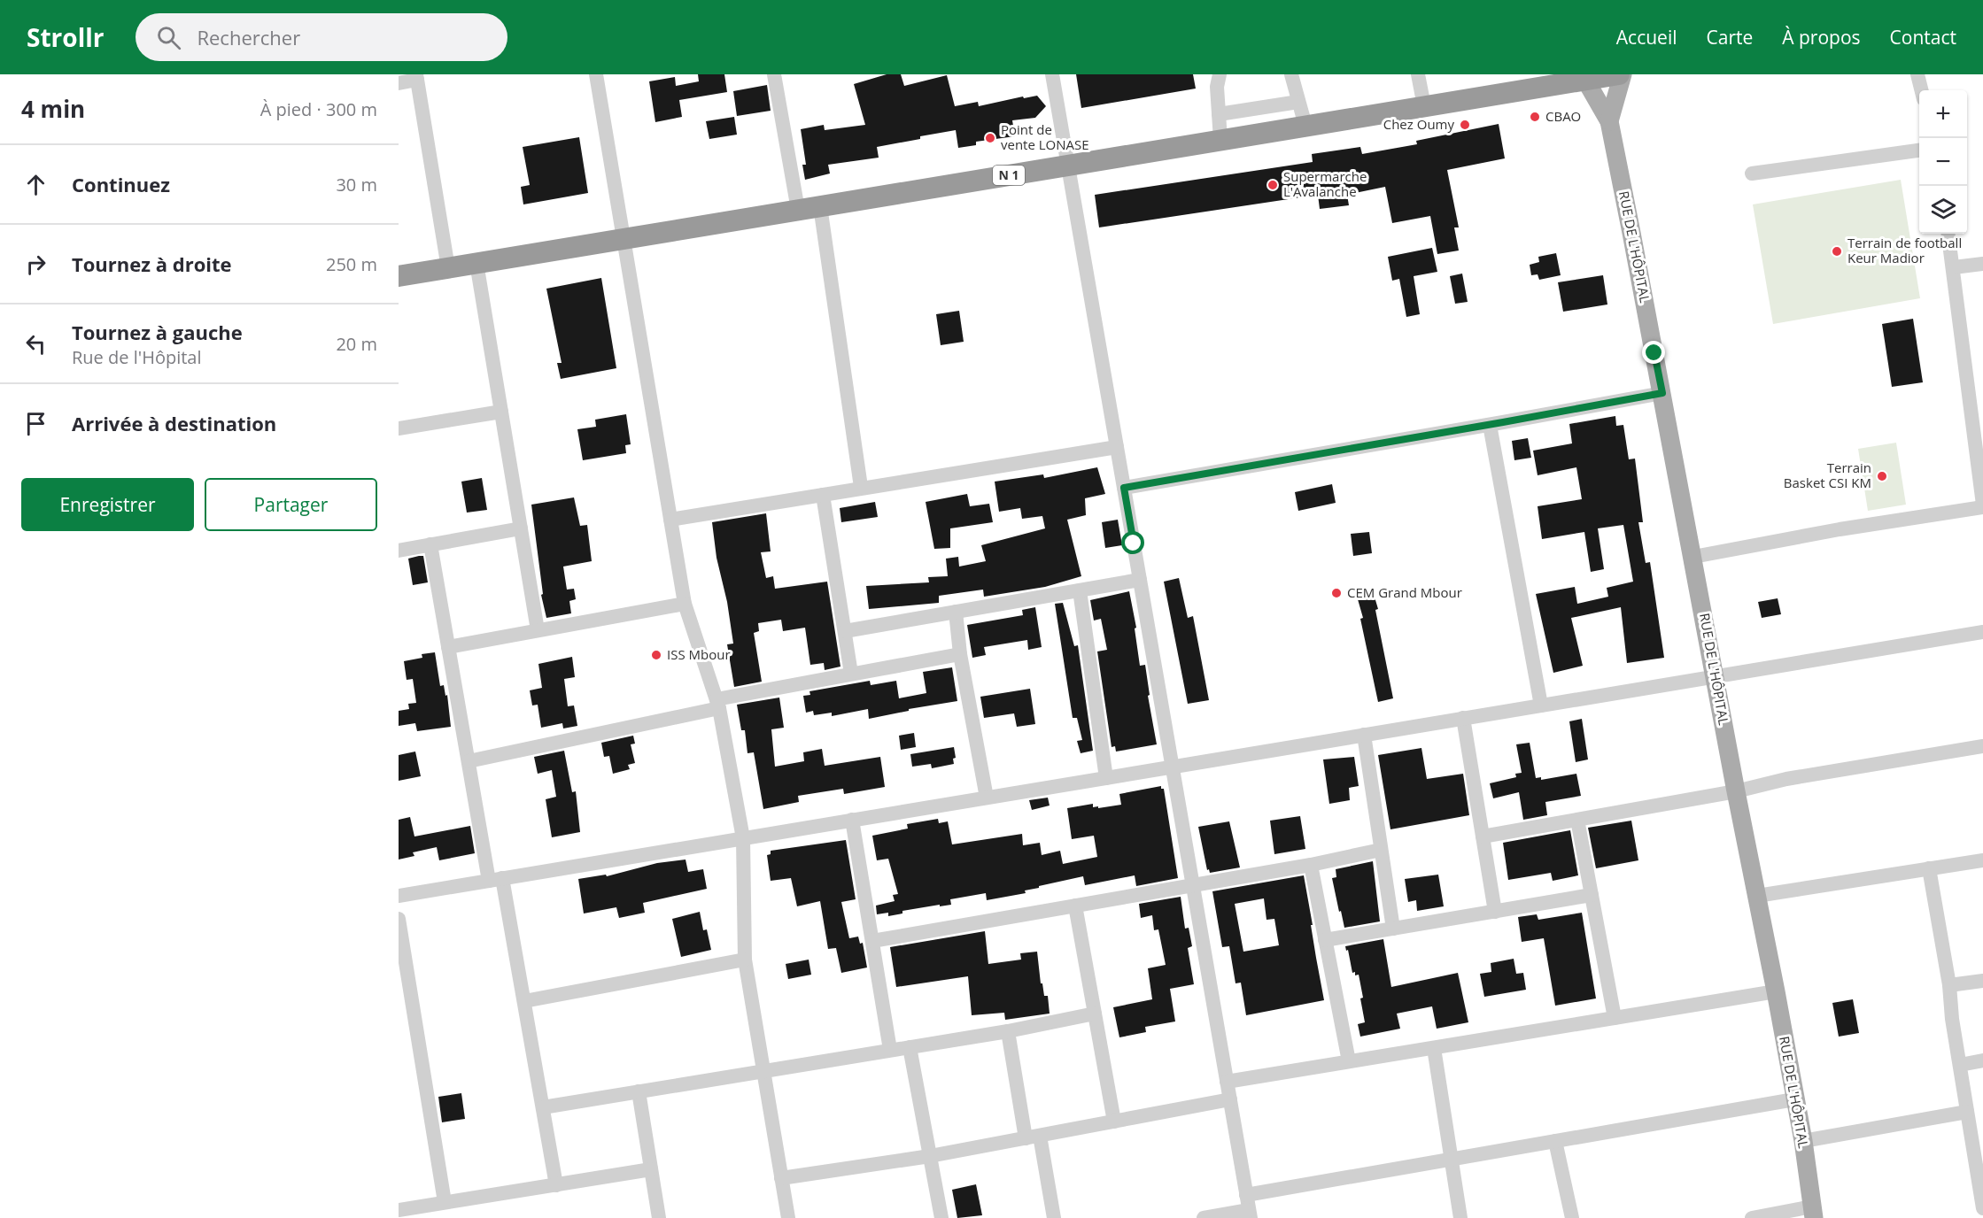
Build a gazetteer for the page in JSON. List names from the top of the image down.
{
  "streets": {
    "highway": ["N 1"],
    "main road": ["RUE DE L'HÔPITAL"]
  },
  "places": [
    "CBAO",
    "Chez Oumy",
    "Point de vente LONASE",
    "Supermarche L'Avalanche",
    "Terrain de football Keur Madior",
    "Terrain Basket CSI KM",
    "CEM Grand Mbour",
    "ISS Mbour"
  ],
  "page": {
    "header": "Strollr",
    "search": "Rechercher",
    "nav": [
      "Accueil",
      "Carte",
      "À propos",
      "Contact"
    ],
    "heading": ["4 min", "À pied · 300 m"],
    "map_buttons": ["+", "−"],
    "list": [
      ["Continuez", "30 m"],
      ["Tournez à droite", "250 m"],
      ["Tournez à gauche", "Rue de l'Hôpital", "20 m"],
      "Arrivée à destination"
    ],
    "buttons": ["Enregistrer", "Partager"]
  }
}
